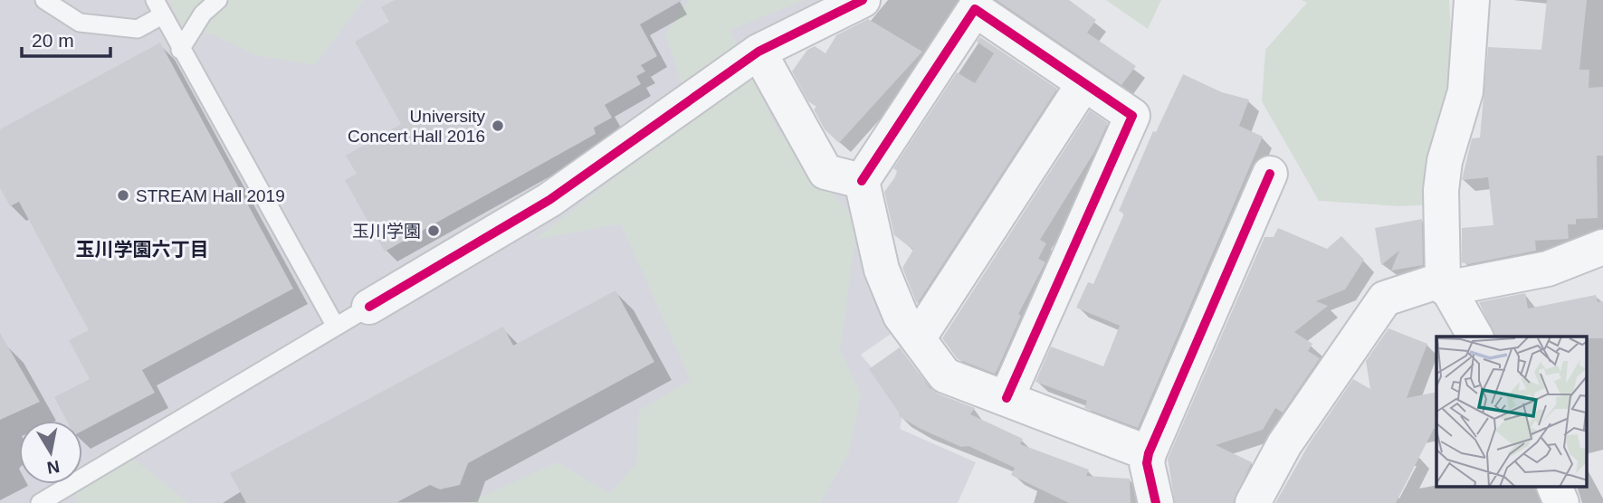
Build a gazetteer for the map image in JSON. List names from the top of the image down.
{
  "districts": ["玉川学園六丁目"],
  "places": ["University Concert Hall 2016", "STREAM Hall 2019", "玉川学園"],
  "scale_bar": "20 m",
  "north": "bottom"
}
